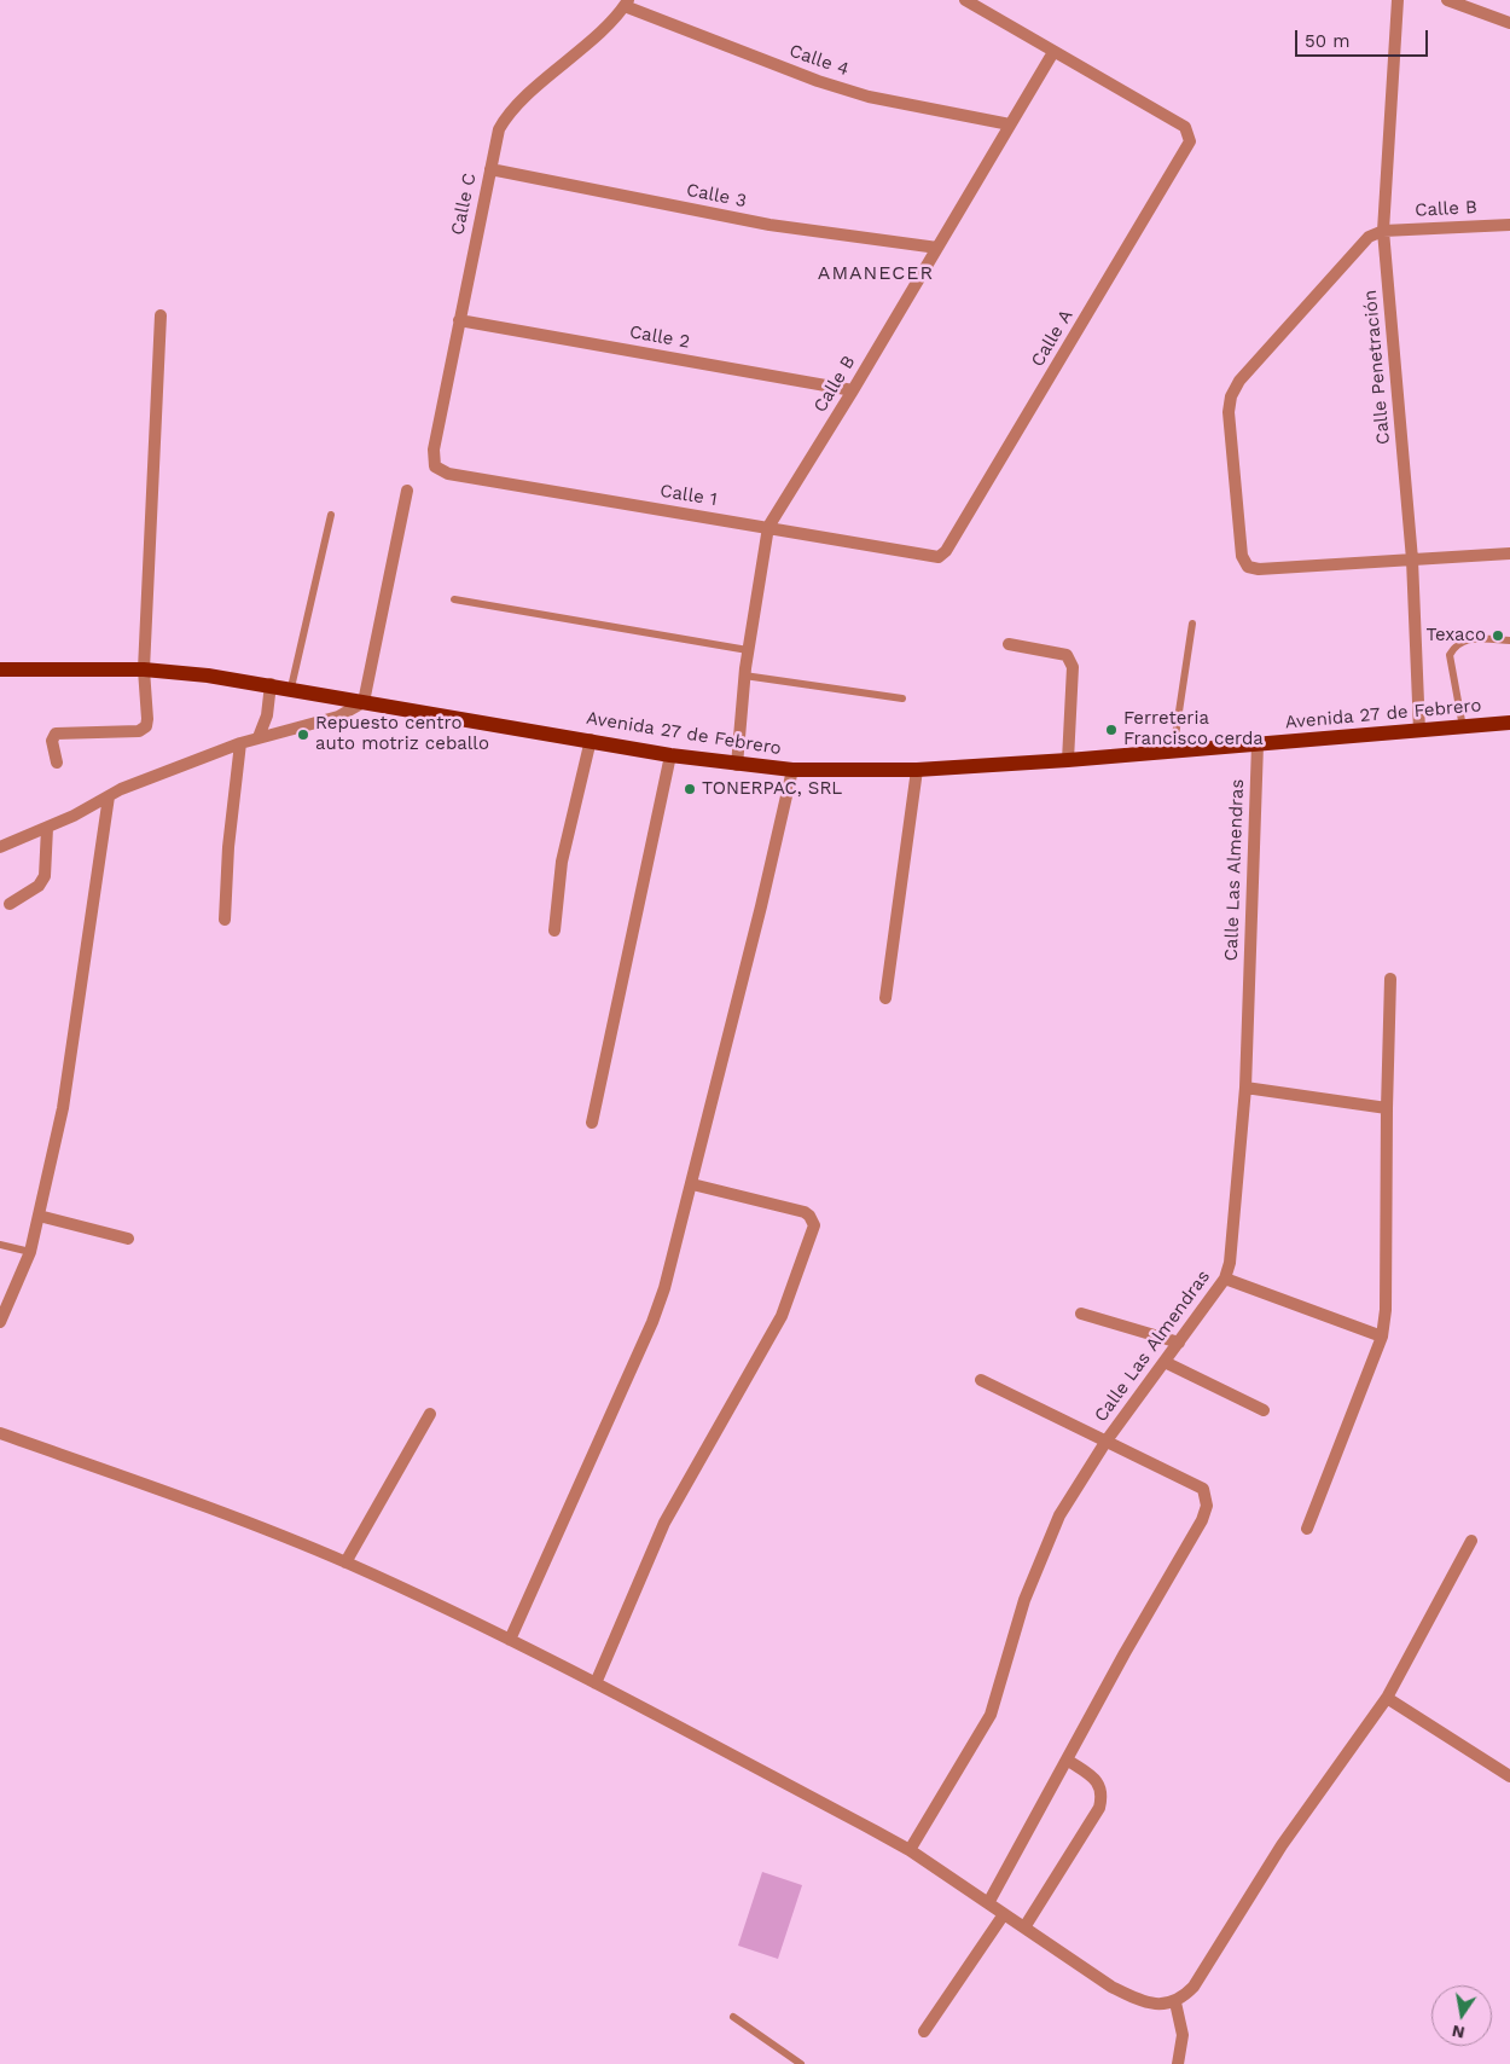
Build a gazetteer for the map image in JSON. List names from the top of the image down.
{
  "streets": {
    "main road": ["Avenida 27 de Febrero"],
    "street": [
      "Calle 4",
      "Calle 3",
      "Calle C",
      "Calle B",
      "Calle 2",
      "Calle A",
      "Calle Penetración",
      "Calle 1",
      "Calle Las Almendras"
    ]
  },
  "crossings": [
    ["Calle 4", "Calle C"],
    ["Calle 4", "Calle B"],
    ["Calle 3", "Calle C"],
    ["Calle 3", "Calle B"],
    ["Calle C", "Calle 2"],
    ["Calle C", "Calle 1"],
    ["Calle B", "Calle 2"],
    ["Calle B", "Calle A"],
    ["Calle B", "Calle Penetración"],
    ["Calle B", "Calle 1"],
    ["Calle B", "Avenida 27 de Febrero"],
    ["Calle A", "Calle 1"],
    ["Calle Penetración", "Avenida 27 de Febrero"],
    ["Avenida 27 de Febrero", "Calle Las Almendras"]
  ],
  "districts": ["AMANECER"],
  "places": [
    "Texaco",
    "Ferreteria Francisco cerda",
    "Repuesto centro auto motriz ceballo",
    "TONERPAC, SRL"
  ],
  "scale_bar": "50 m",
  "north": "bottom"
}
